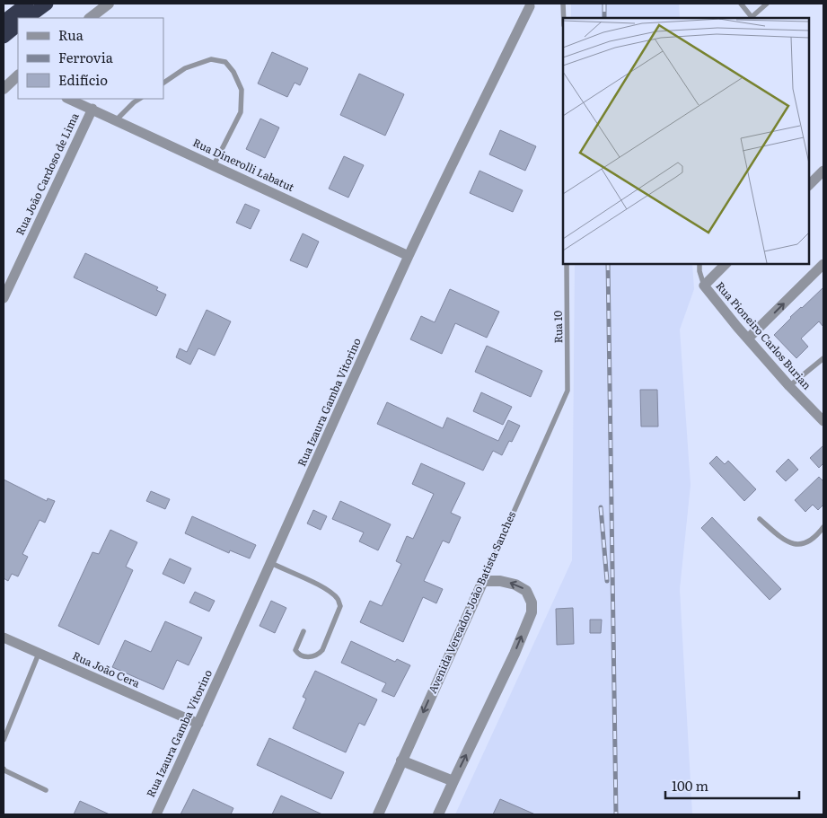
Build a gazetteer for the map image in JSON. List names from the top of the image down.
{
  "streets": {
    "street": [
      "Rua Dinerolli Labatut",
      "Rua João Cardoso de Lima",
      "Rua Pioneiro Carlos Burian",
      "Rua Izaura Gamba Vitorino",
      "Avenida Vereador João Batista Sanches",
      "Rua João Cera"
    ],
    "lane": ["Rua 10"]
  },
  "crossings": [
    ["Rua Dinerolli Labatut", "Rua João Cardoso de Lima"],
    ["Rua Dinerolli Labatut", "Rua Izaura Gamba Vitorino"],
    ["Rua 10", "Avenida Vereador João Batista Sanches"],
    ["Rua Izaura Gamba Vitorino", "Rua João Cera"]
  ],
  "one_way": ["Avenida Vereador João Batista Sanches"],
  "legend": ["Rua", "Ferrovia", "Edifício"],
  "scale_bar": "100 m"
}
